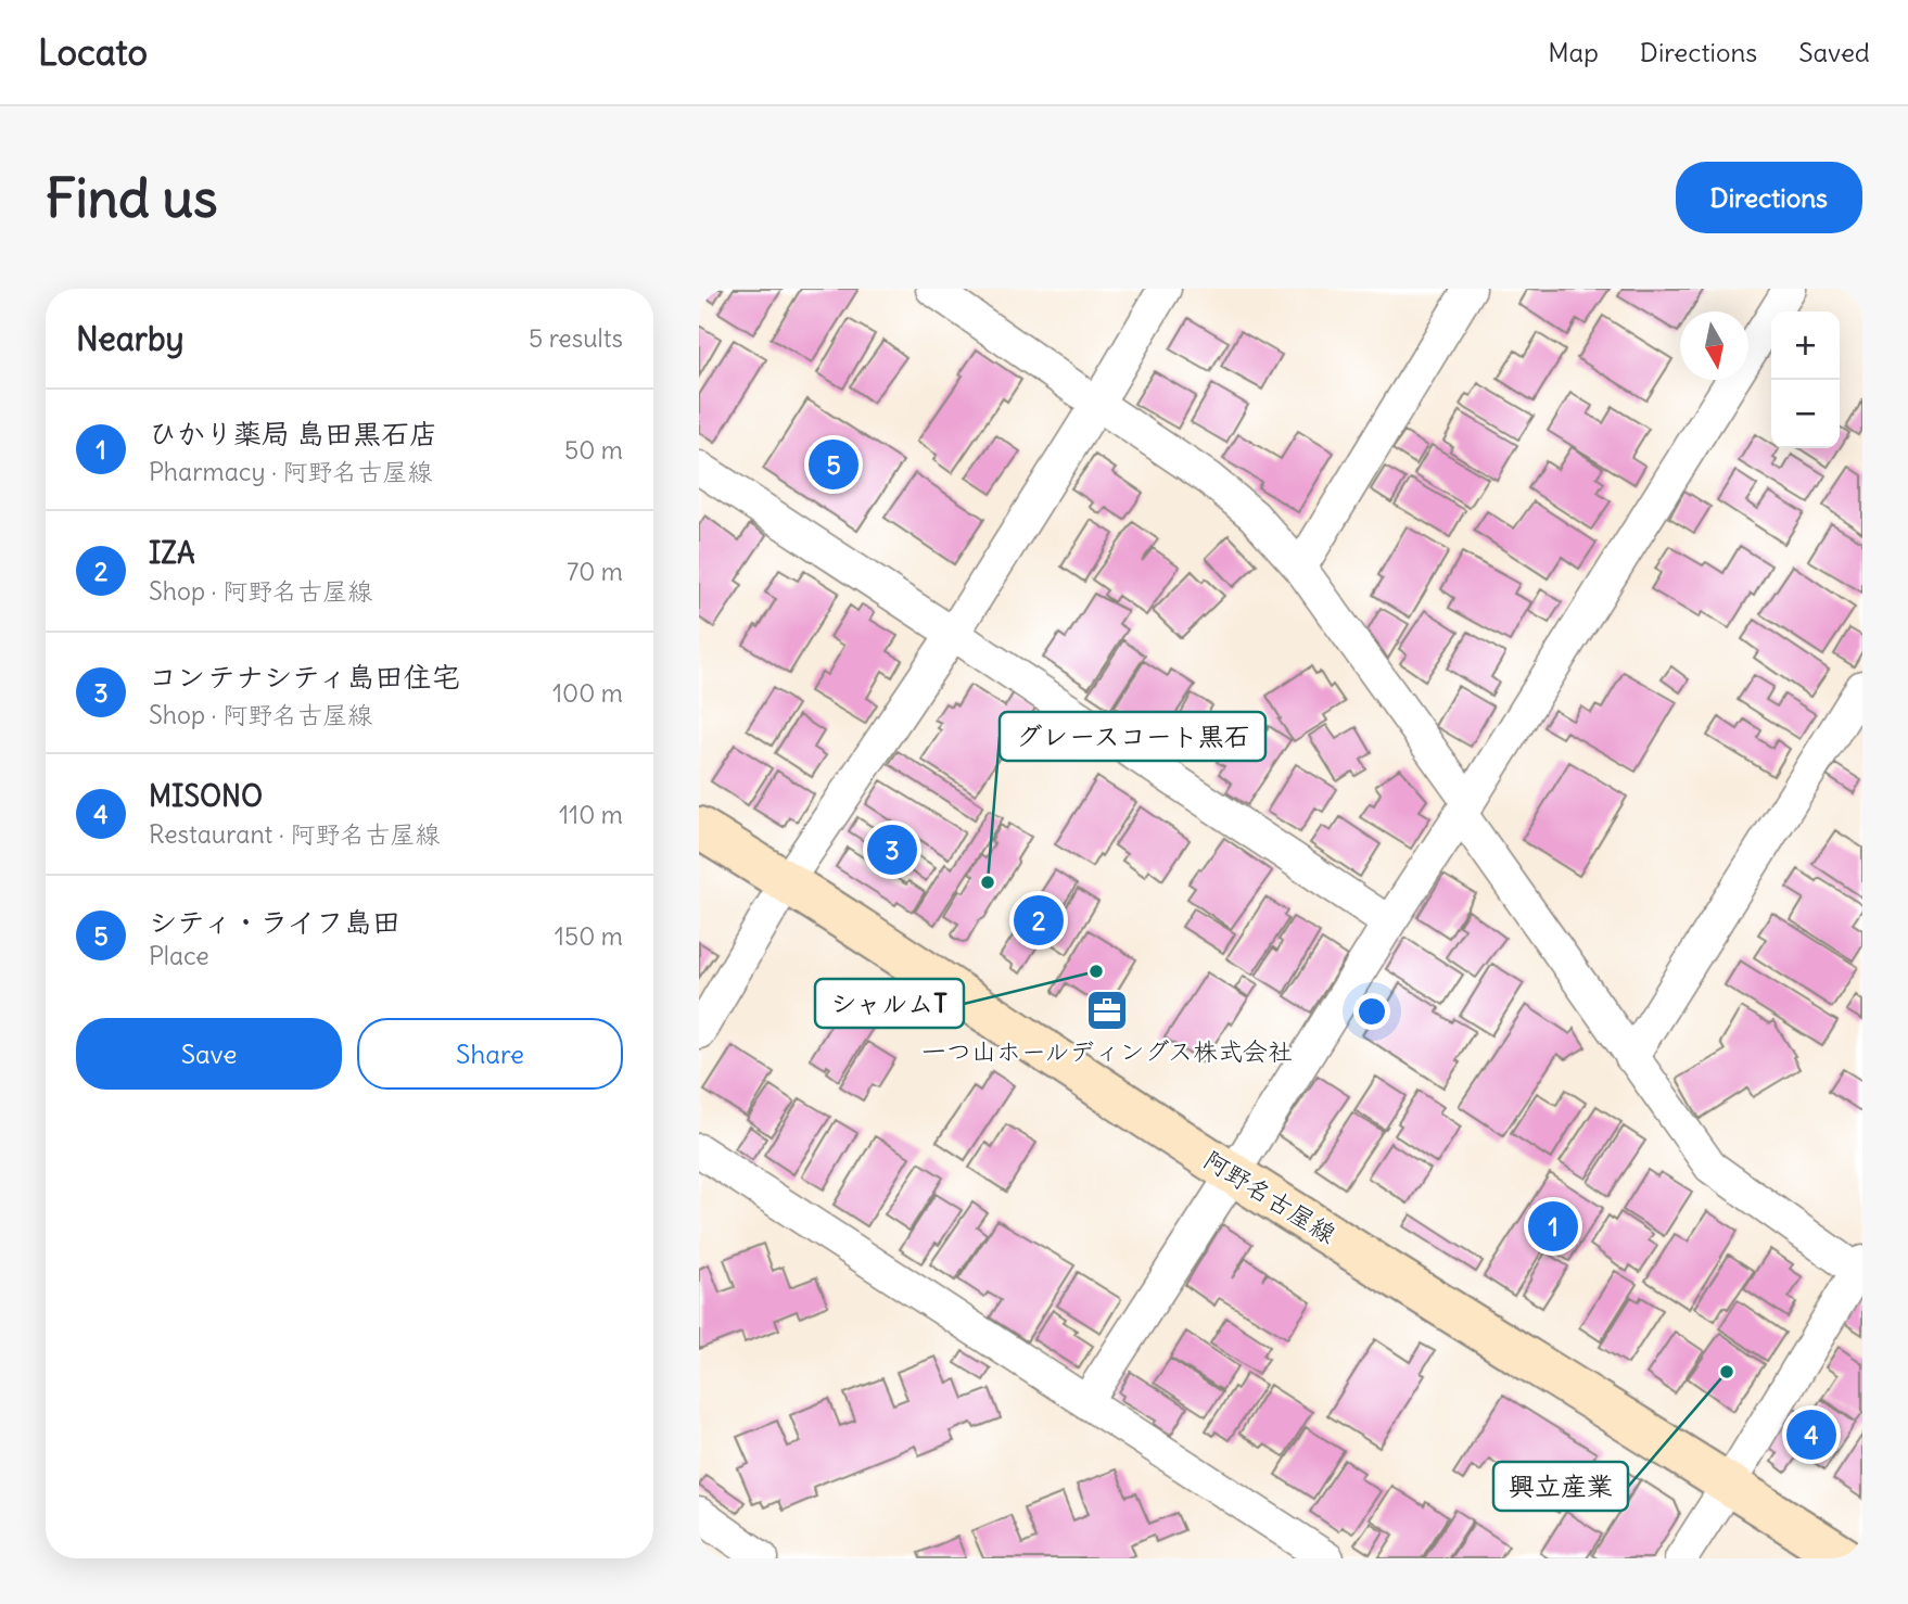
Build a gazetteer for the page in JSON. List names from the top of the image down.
{
  "streets": {
    "main road": ["阿野名古屋線"]
  },
  "places": {
    "other": ["グレースコート黒石", "シャルムT", "興立産業"],
    "office": ["一つ山ホールディングス株式会社"]
  },
  "north": "bottom",
  "page": {
    "header": "Locato",
    "nav": ["Map", "Directions", "Saved"],
    "buttons": [
      "Directions",
      ["Save", "Share"]
    ],
    "title": "Find us",
    "heading": ["Nearby", "5 results"],
    "map_buttons": ["+", "−"],
    "list": [
      {
        "mark": "1",
        "name": "ひかり薬局 島田黒石店",
        "note": "Pharmacy · 阿野名古屋線",
        "value": "50 m"
      },
      {
        "mark": "2",
        "name": "IZA",
        "note": "Shop · 阿野名古屋線",
        "value": "70 m"
      },
      {
        "mark": "3",
        "name": "コンテナシティ島田住宅",
        "note": "Shop · 阿野名古屋線",
        "value": "100 m"
      },
      {
        "mark": "4",
        "name": "MISONO",
        "note": "Restaurant · 阿野名古屋線",
        "value": "110 m"
      },
      {
        "mark": "5",
        "name": "シティ・ライフ島田",
        "note": "Place",
        "value": "150 m"
      }
    ],
    "pins": [
      "5",
      "3",
      "2",
      "1",
      "4"
    ]
  }
}
